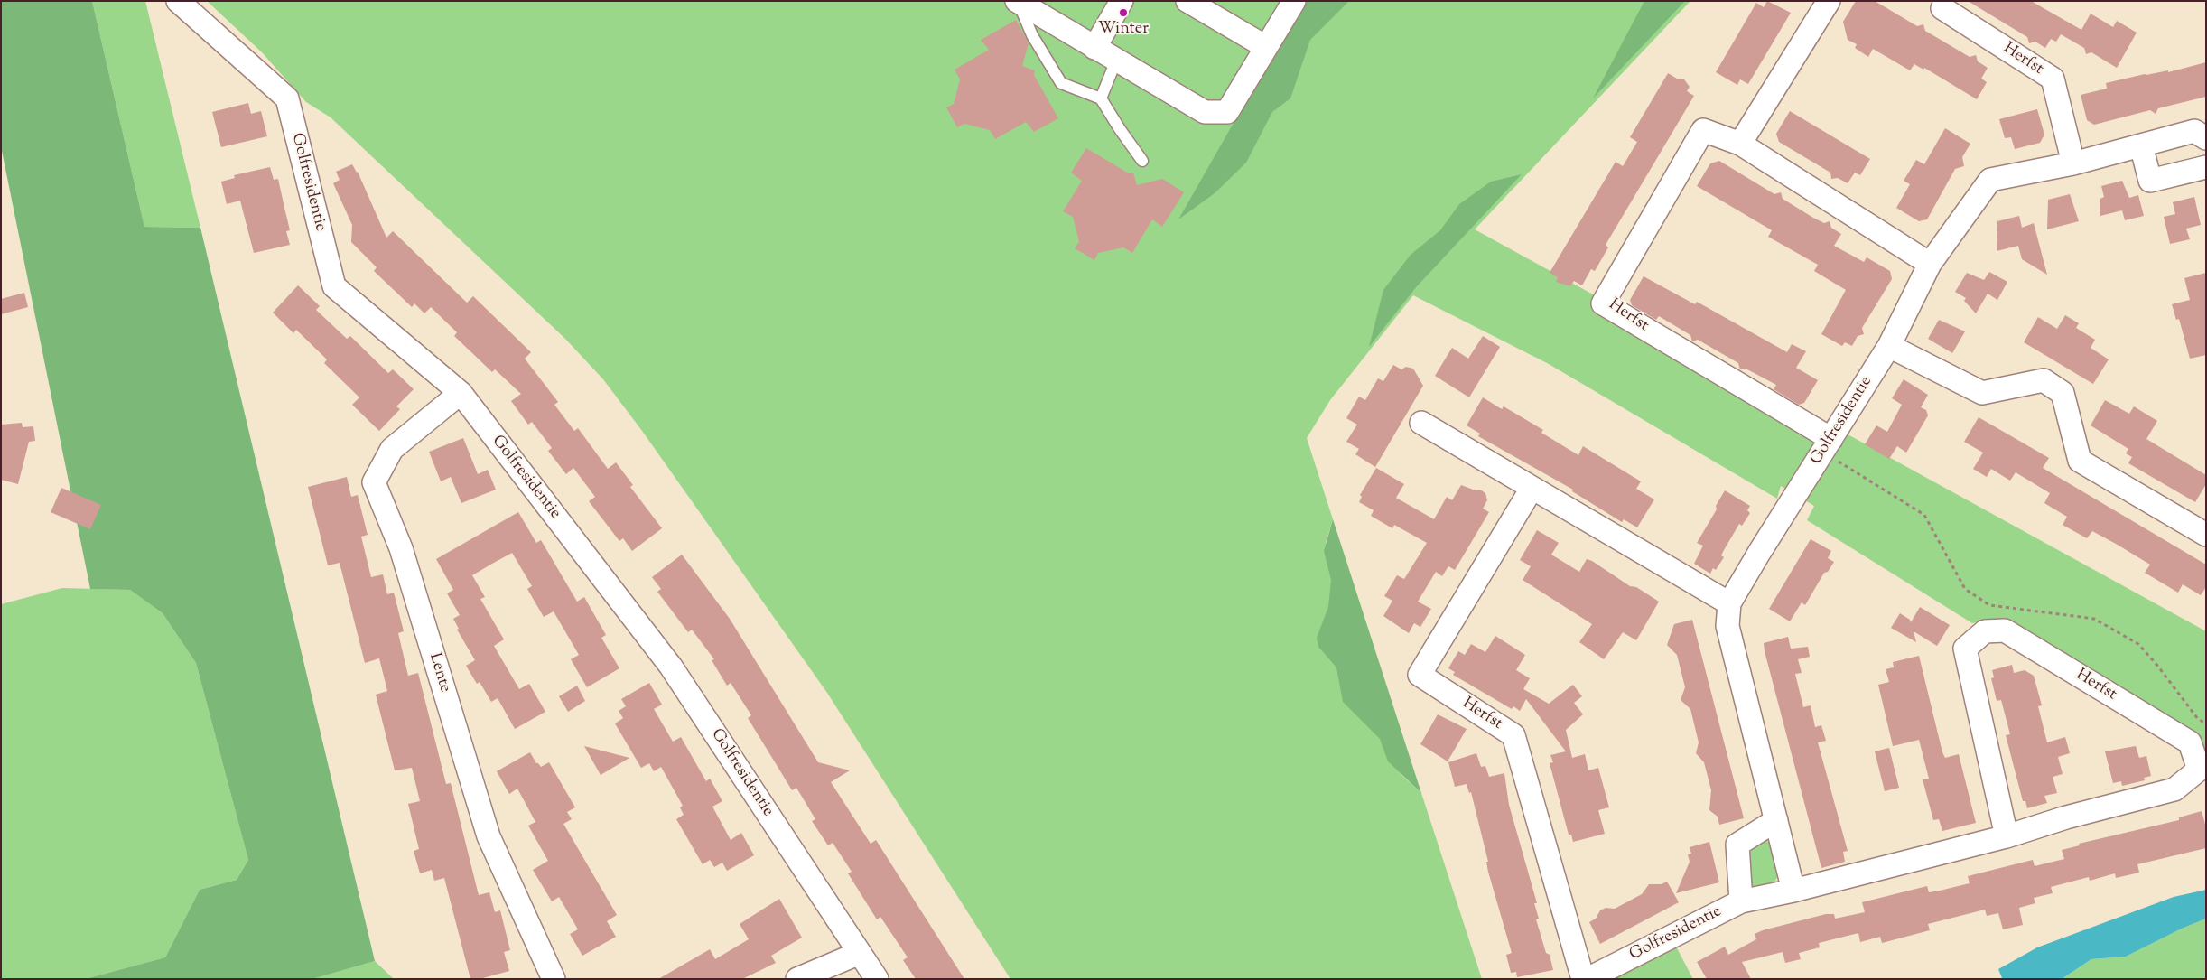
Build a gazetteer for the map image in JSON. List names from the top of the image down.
{
  "streets": {
    "street": ["Herfst", "Golfresidentie", "Lente"]
  },
  "crossings": [
    ["Herfst", "Golfresidentie"],
    ["Golfresidentie", "Lente"]
  ],
  "places": ["Winter"]
}
